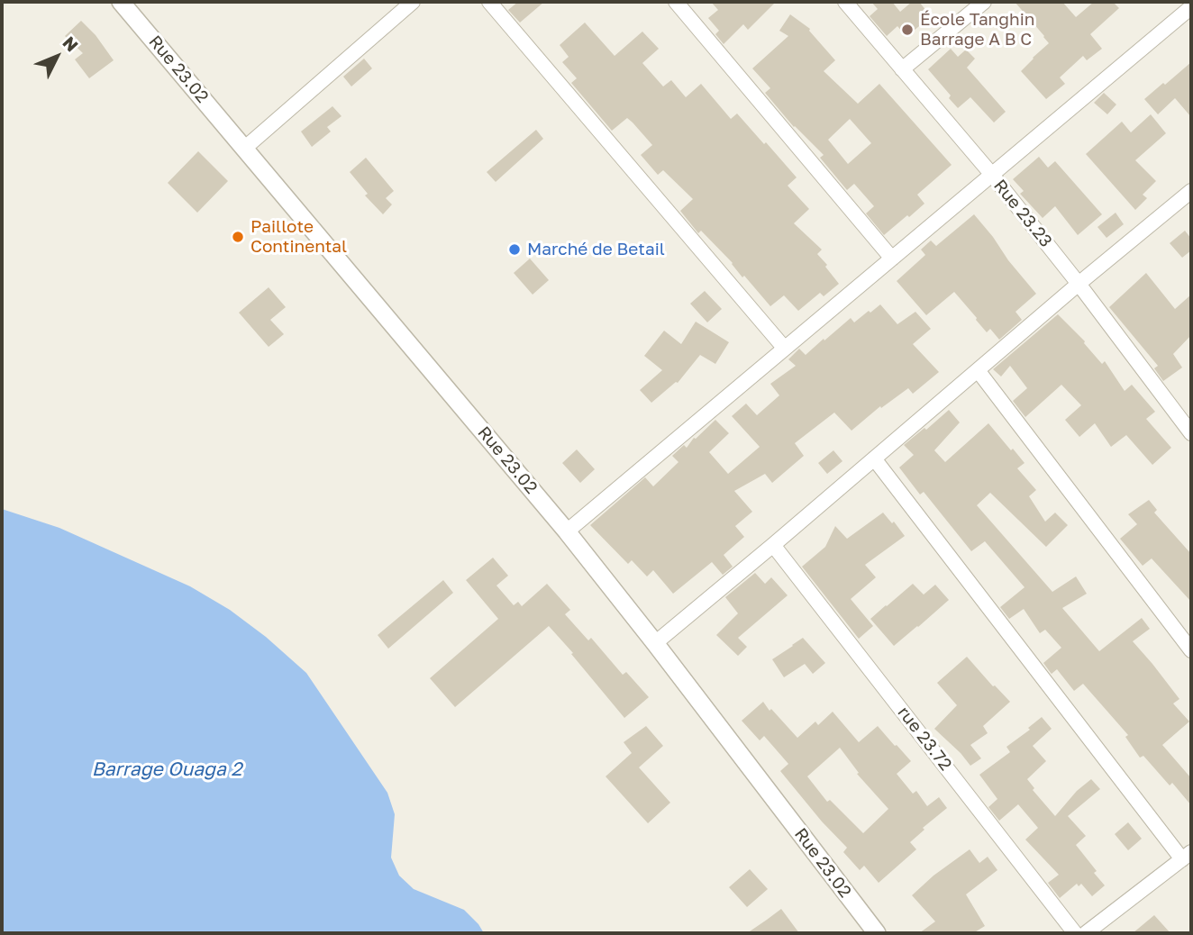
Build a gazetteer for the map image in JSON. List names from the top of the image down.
{
  "streets": {
    "street": ["Rue 23.02", "Rue 23.23", "rue 23.72"]
  },
  "water": ["Barrage Ouaga 2"],
  "places": ["École Tanghin Barrage A B C", "Paillote Continental", "Marché de Betail"],
  "north": "top right"
}
